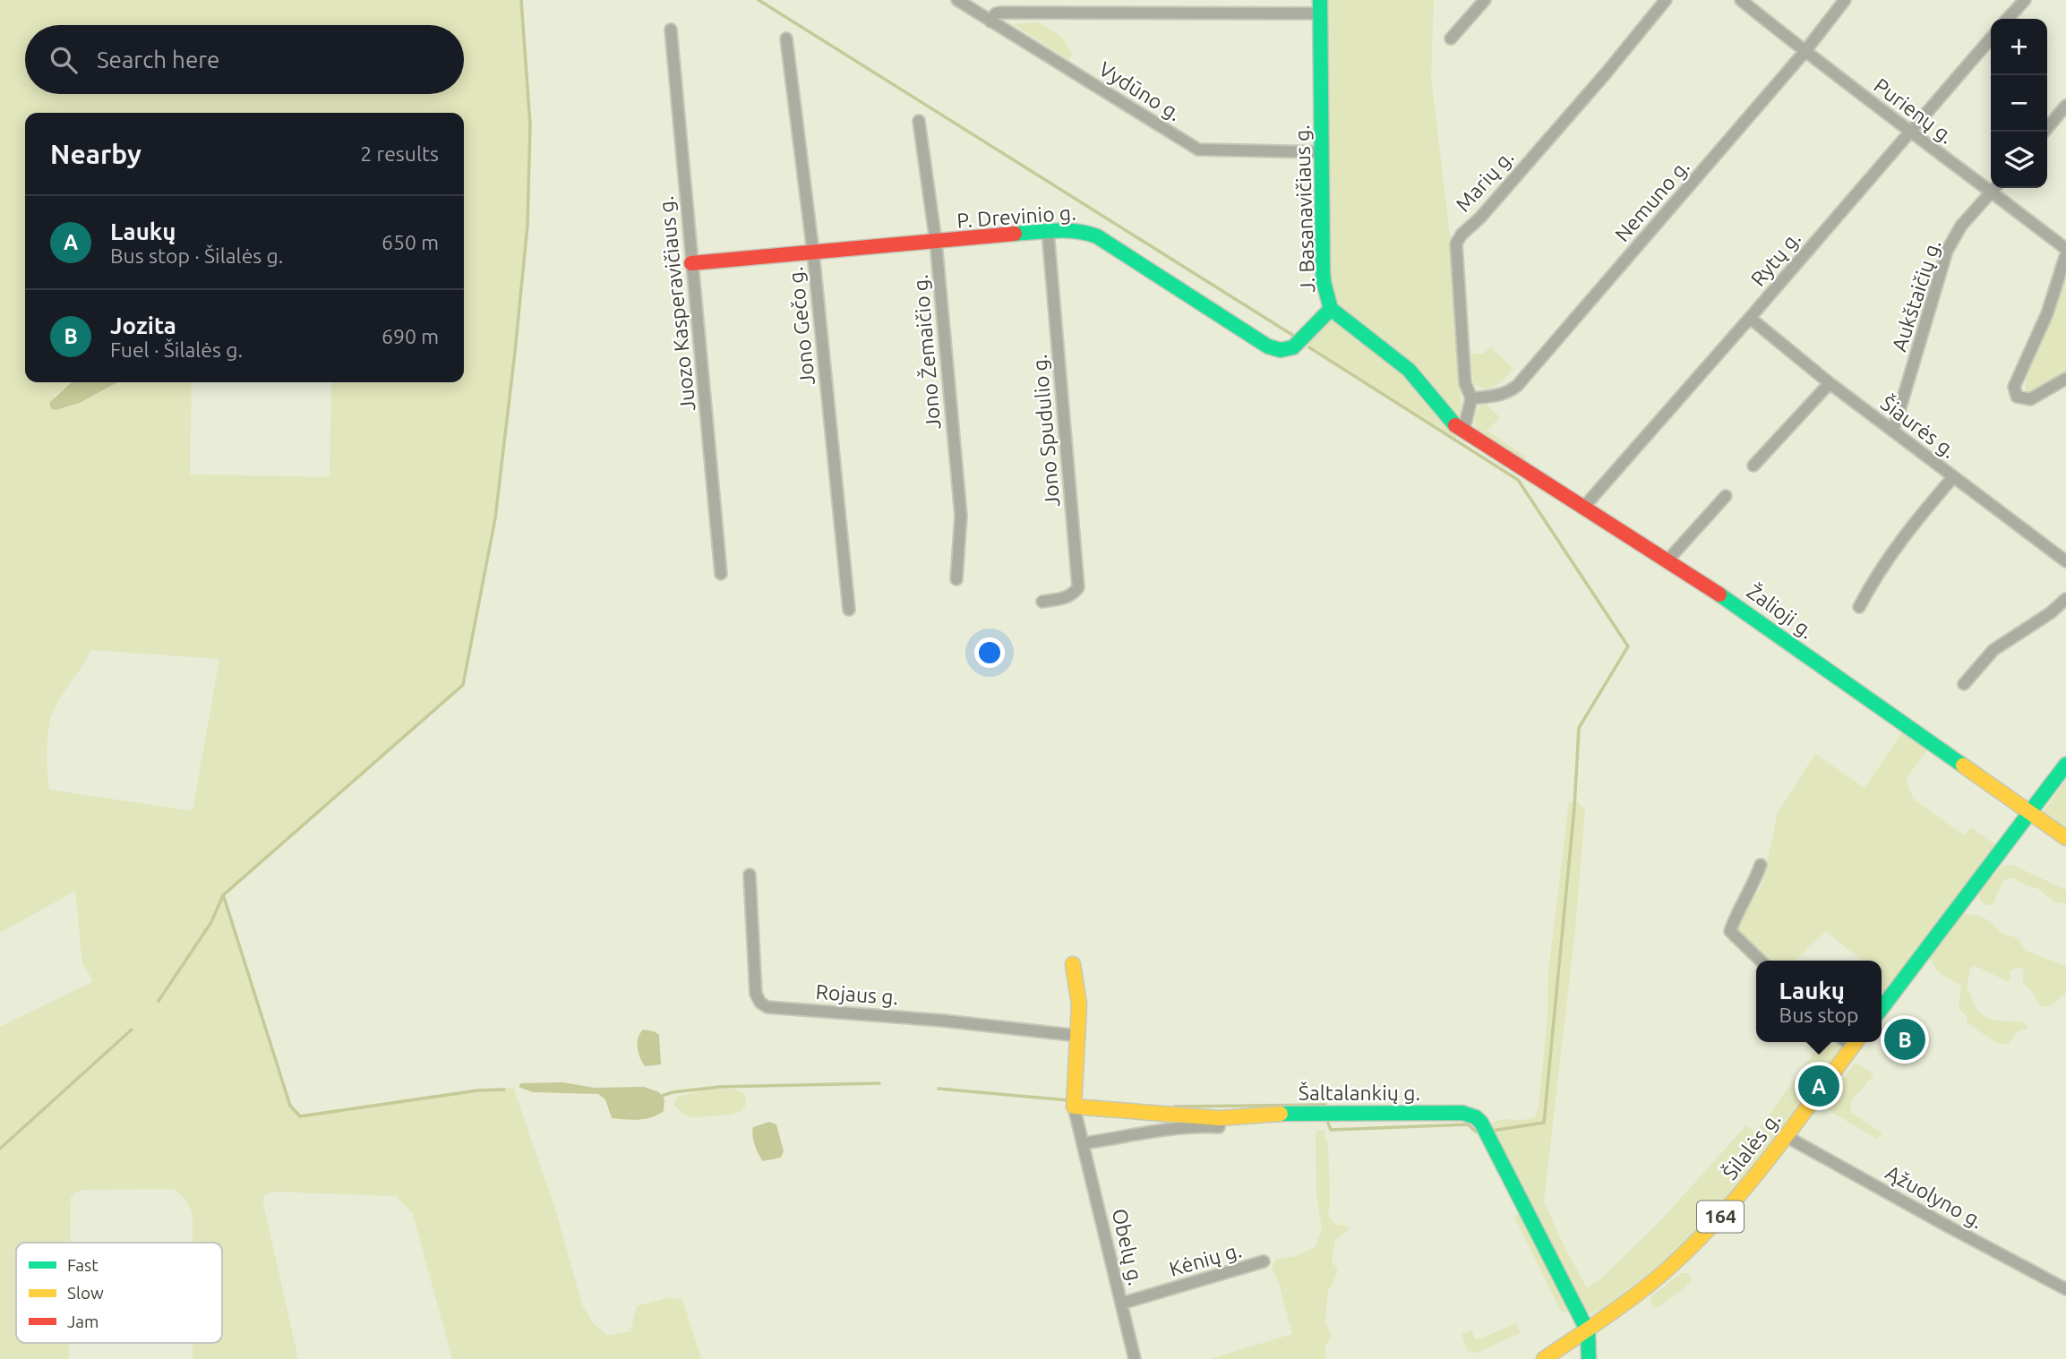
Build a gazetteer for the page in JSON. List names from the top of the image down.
{
  "streets": {
    "street": [
      "Vydūno g.",
      "Purienų g.",
      "Marių g.",
      "Nemuno g.",
      "J. Basanavičiaus g.",
      "P. Drevinio g.",
      "Rytų g.",
      "Aukštaičių g.",
      "Juozo Kasperavičiaus g.",
      "Jono Gečo g.",
      "Jono Žemaičio g.",
      "Šiaurės g.",
      "Jono Spudulio g.",
      "Žalioji g.",
      "Rojaus g.",
      "Šaltalankių g.",
      "Šilalės g.",
      "Ąžuolyno g.",
      "164",
      "Obelų g.",
      "Kėnių g."
    ]
  },
  "crossings": [
    ["Vydūno g.", "J. Basanavičiaus g."],
    ["Purienų g.", "Nemuno g."],
    ["Purienų g.", "Rytų g."],
    ["Marių g.", "Nemuno g."],
    ["Marių g.", "J. Basanavičiaus g."],
    ["Marių g.", "Žalioji g."],
    ["J. Basanavičiaus g.", "P. Drevinio g."],
    ["J. Basanavičiaus g.", "Žalioji g."],
    ["P. Drevinio g.", "Juozo Kasperavičiaus g."],
    ["P. Drevinio g.", "Jono Gečo g."],
    ["P. Drevinio g.", "Jono Žemaičio g."],
    ["P. Drevinio g.", "Jono Spudulio g."],
    ["Rytų g.", "Šiaurės g."],
    ["Rytų g.", "Žalioji g."],
    ["Aukštaičių g.", "Šiaurės g."],
    ["Šaltalankių g.", "Šilalės g."],
    ["Šaltalankių g.", "Obelų g."],
    ["Šilalės g.", "Ąžuolyno g."],
    ["Obelų g.", "Kėnių g."]
  ],
  "legend": ["Fast", "Slow", "Jam"],
  "page": {
    "map_buttons": ["+", "−"],
    "search": "Search here",
    "heading": ["Nearby", "2 results"],
    "list": [
      {
        "mark": "A",
        "name": "Laukų",
        "note": "Bus stop · Šilalės g.",
        "value": "650 m"
      },
      {
        "mark": "B",
        "name": "Jozita",
        "note": "Fuel · Šilalės g.",
        "value": "690 m"
      }
    ],
    "popup": ["Laukų", "Bus stop"],
    "pins": ["B", "A"]
  }
}
